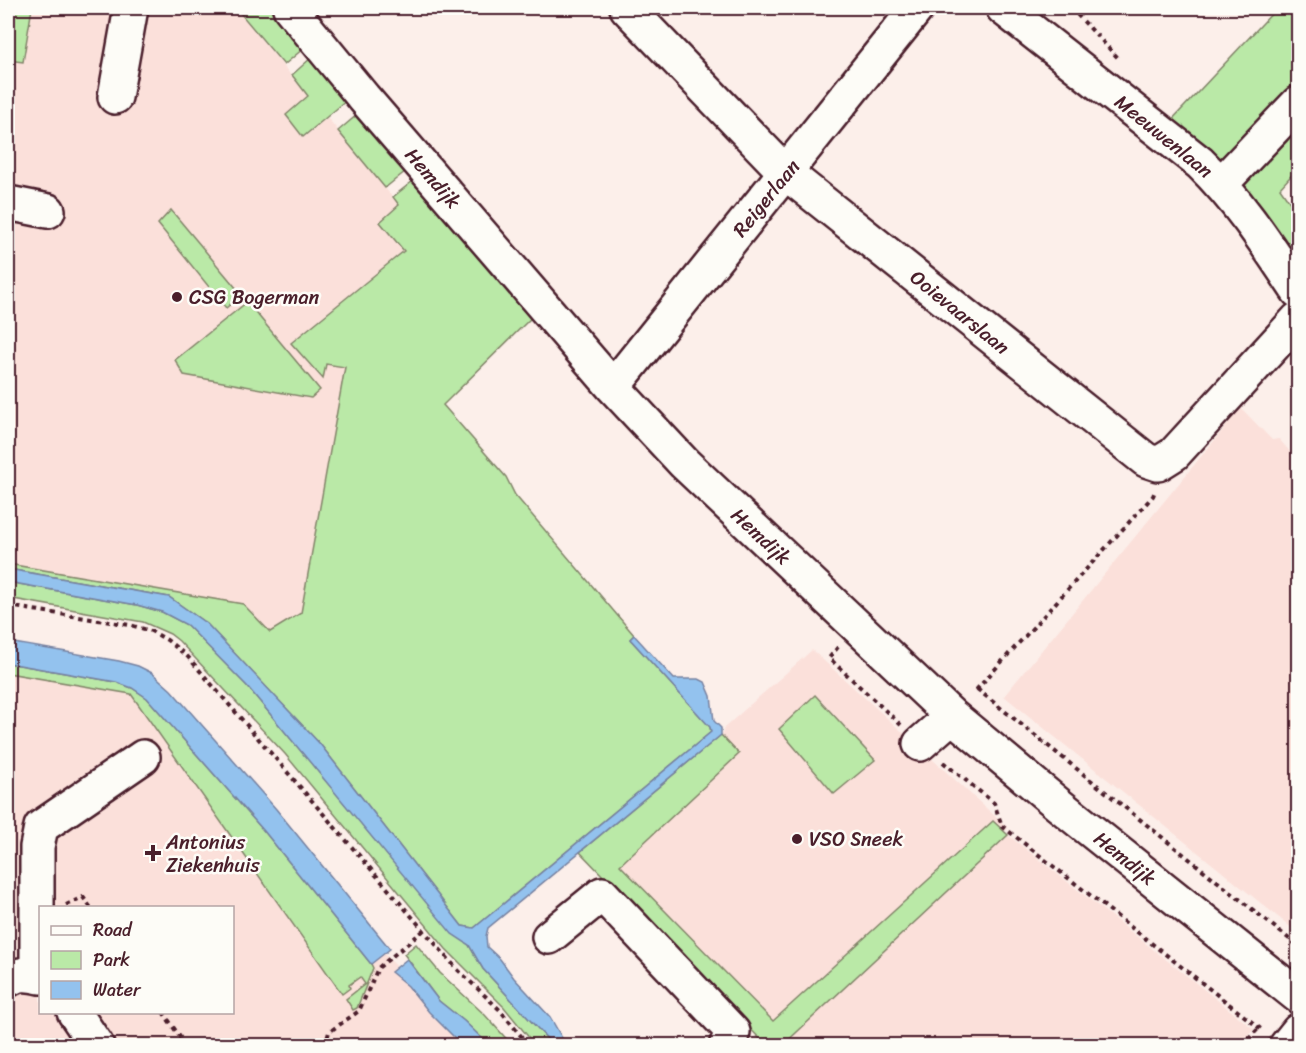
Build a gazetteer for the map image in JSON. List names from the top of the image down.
{
  "streets": {
    "street": [
      "Meeuwenlaan",
      "Hemdijk",
      "Reigerlaan",
      "Ooievaarslaan"
    ]
  },
  "crossings": [
    ["Hemdijk", "Reigerlaan"],
    ["Reigerlaan", "Ooievaarslaan"]
  ],
  "places": {
    "other": ["CSG Bogerman", "VSO Sneek"],
    "health": ["Antonius Ziekenhuis"]
  },
  "legend": ["Road", "Park", "Water"]
}
